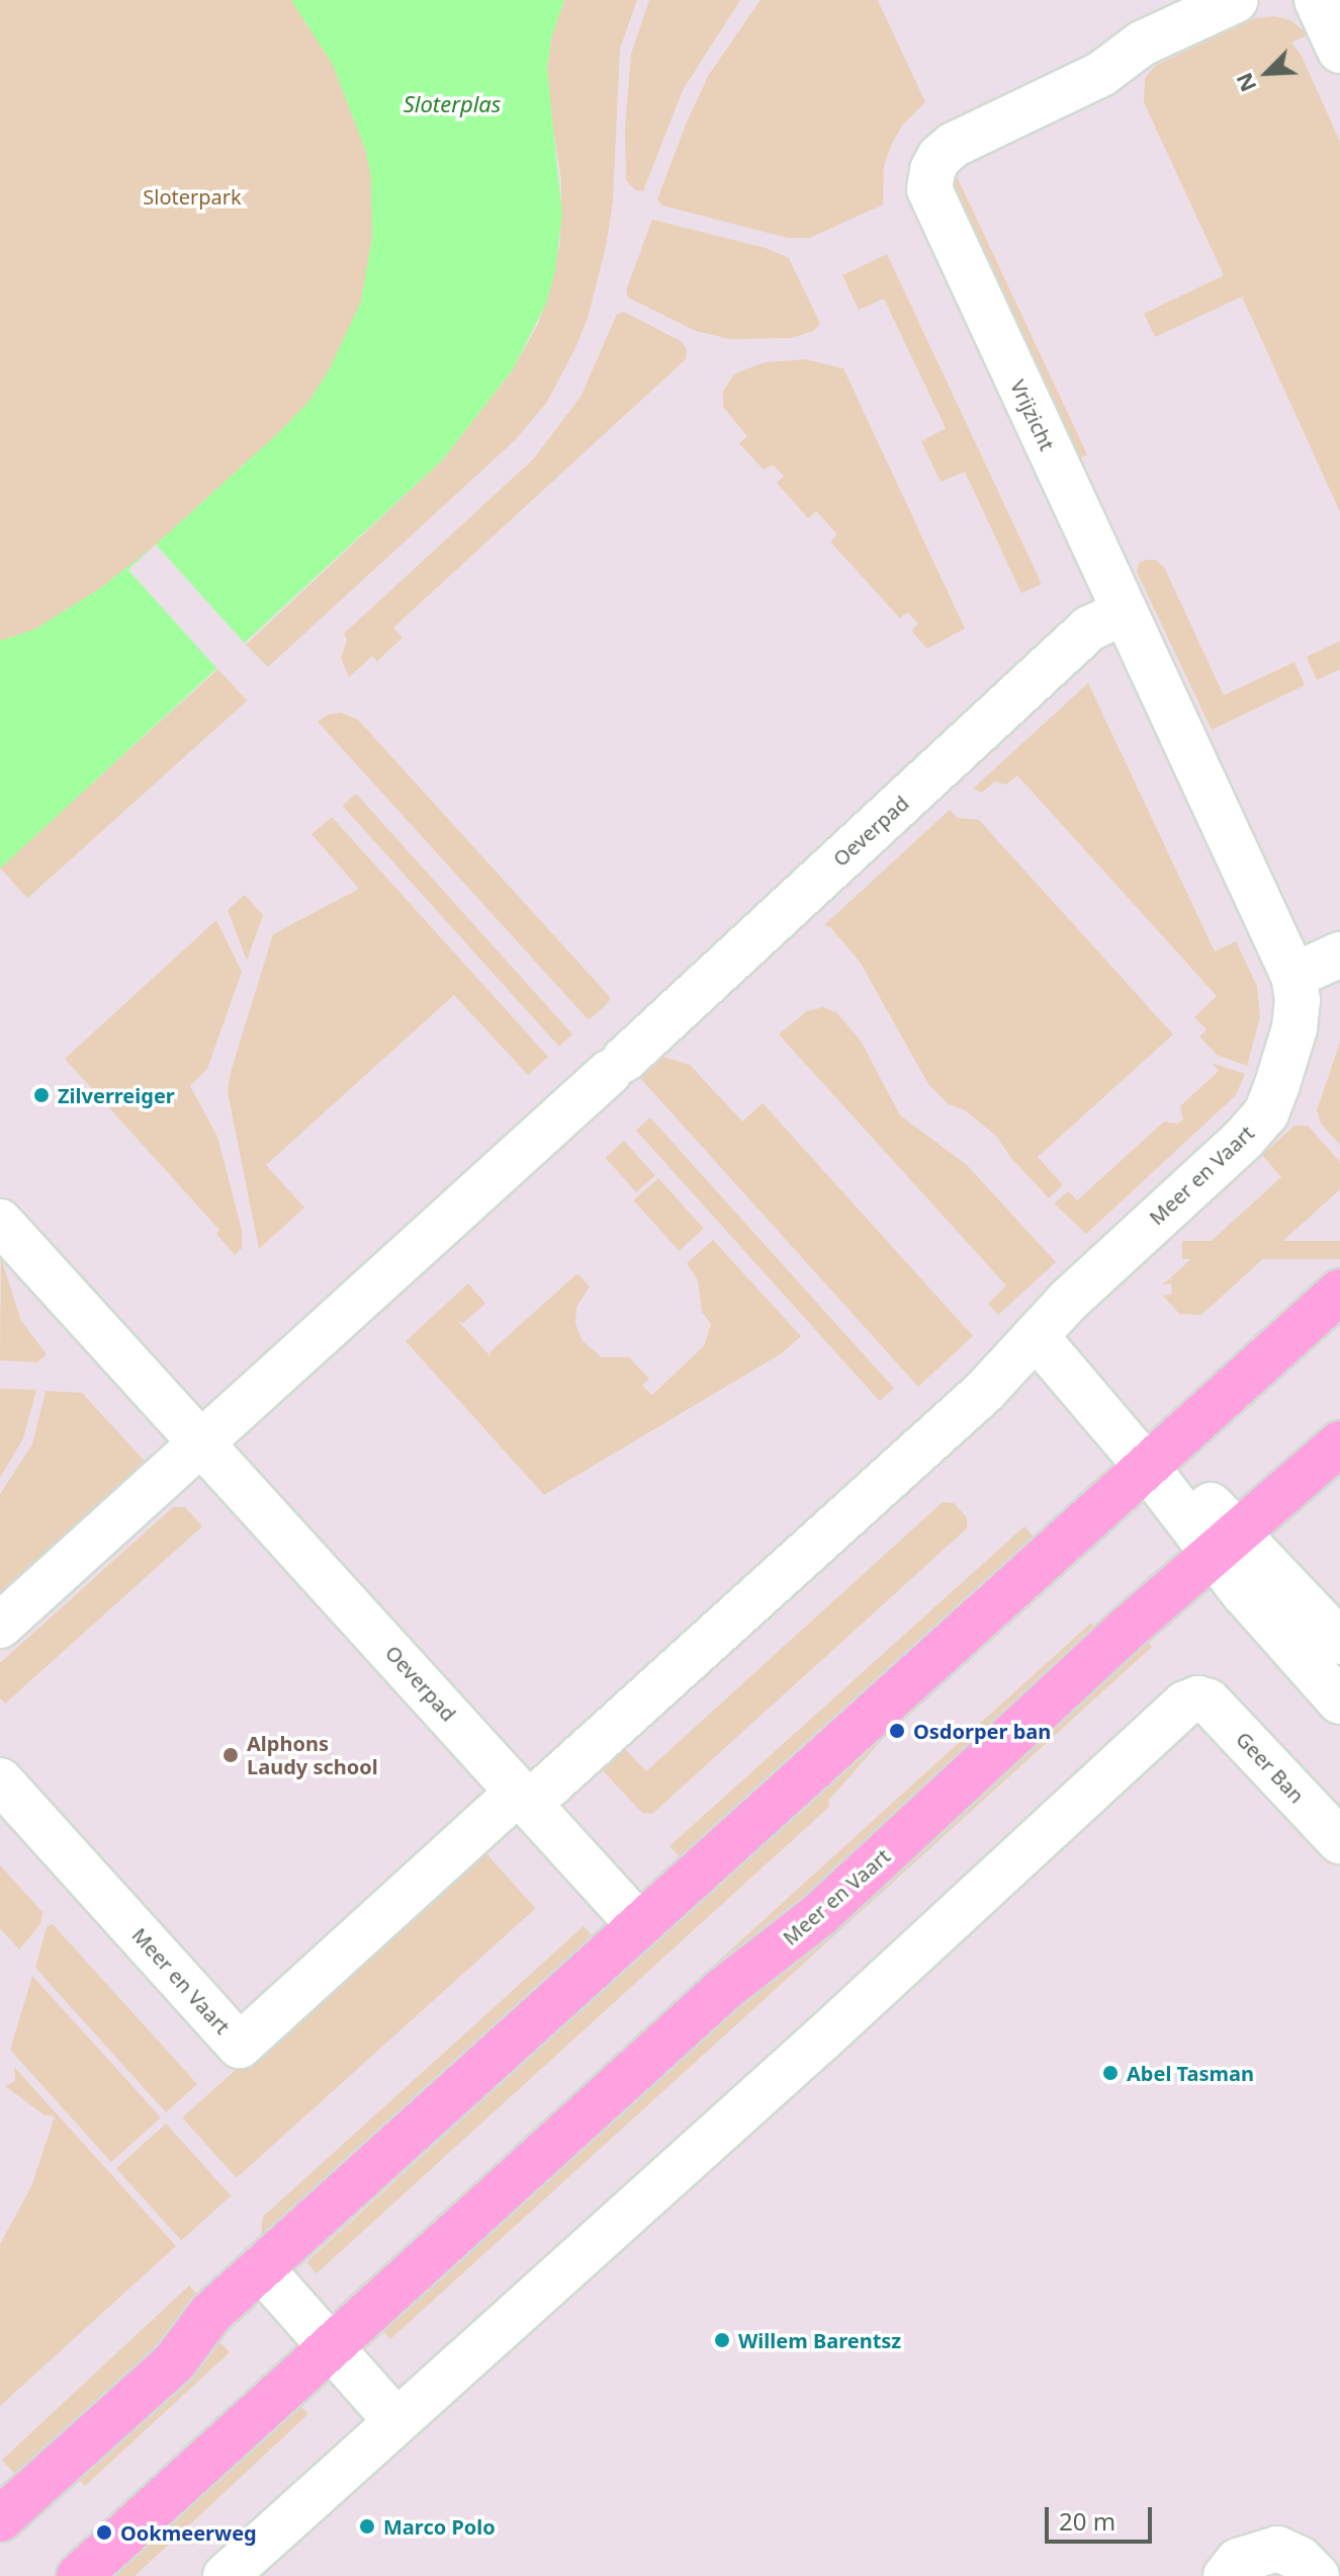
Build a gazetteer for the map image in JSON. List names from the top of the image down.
{
  "streets": {
    "main road": ["Meer en Vaart"],
    "street": ["Vrijzicht", "Oeverpad", "Geer Ban"]
  },
  "crossings": [
    ["Vrijzicht", "Oeverpad"],
    ["Vrijzicht", "Meer en Vaart"],
    ["Oeverpad", "Meer en Vaart"]
  ],
  "water": ["Sloterplas"],
  "parks": ["Sloterpark"],
  "places": [
    "Zilverreiger",
    "Osdorper ban",
    "Alphons Laudy school",
    "Abel Tasman",
    "Willem Barentsz",
    "Marco Polo",
    "Ookmeerweg"
  ],
  "scale_bar": "20 m",
  "north": "bottom left"
}
